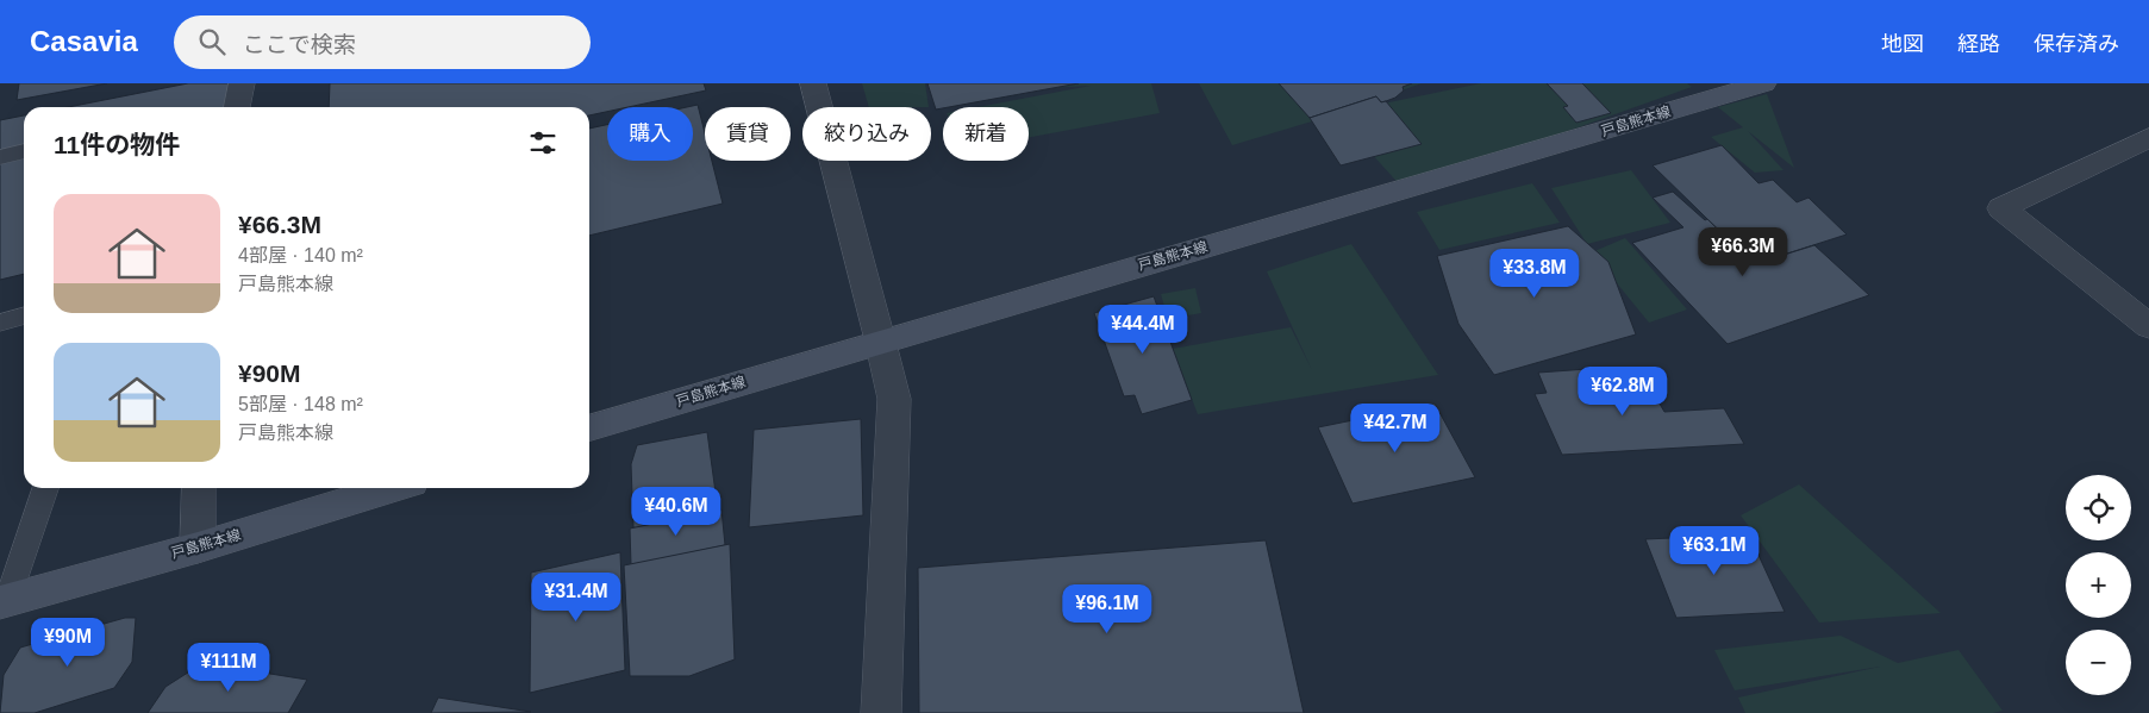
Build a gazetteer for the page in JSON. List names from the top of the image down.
{
  "streets": {
    "main road": ["戸島熊本線"]
  },
  "page": {
    "header": "Casavia",
    "search": "ここで検索",
    "nav": ["地図", "経路", "保存済み"],
    "chip": [
      "購入",
      "賃貸",
      "絞り込み",
      "新着"
    ],
    "heading": "11件の物件",
    "list": [
      {
        "name": "¥66.3M",
        "note": "4部屋 · 140 m² · 戸島熊本線"
      },
      {
        "name": "¥90M",
        "note": "5部屋 · 148 m² · 戸島熊本線"
      }
    ],
    "price": [
      "¥66.3M",
      "¥33.8M",
      "¥44.4M",
      "¥62.8M",
      "¥42.7M",
      "¥40.6M",
      "¥63.1M",
      "¥31.4M",
      "¥96.1M",
      "¥90M",
      "¥111M"
    ],
    "map_buttons": ["+", "−"]
  }
}
